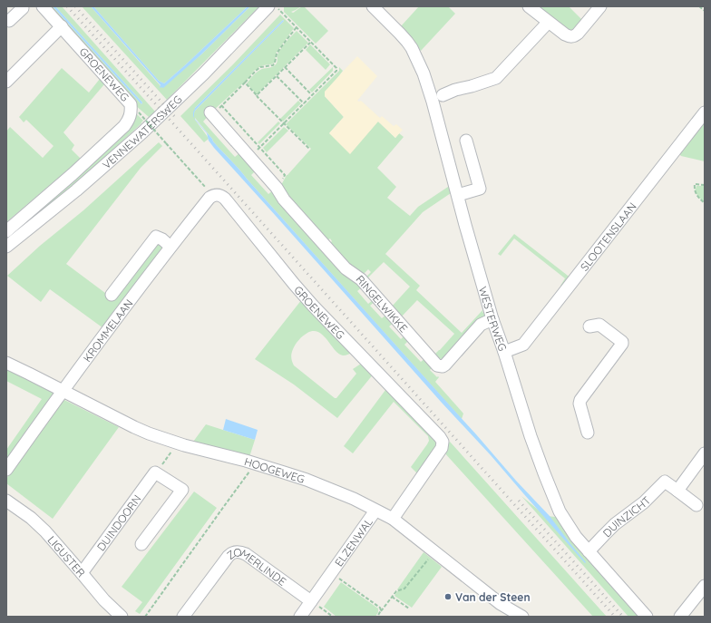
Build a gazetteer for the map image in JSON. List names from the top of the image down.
{
  "streets": {
    "street": [
      "GROENEWEG",
      "VENNEWATERSWEG",
      "SLOOTENSLAAN",
      "RINGELWIKKE",
      "WESTERWEG",
      "KROMMELAAN",
      "HOOGEWEG",
      "DUINZICHT",
      "DUINDOORN",
      "ELZENWAL",
      "LIGUSTER",
      "ZOMERLINDE"
    ]
  },
  "crossings": [
    ["GROENEWEG", "KROMMELAAN"],
    ["GROENEWEG", "HOOGEWEG"],
    ["SLOOTENSLAAN", "WESTERWEG"],
    ["RINGELWIKKE", "WESTERWEG"],
    ["WESTERWEG", "DUINZICHT"],
    ["KROMMELAAN", "HOOGEWEG"],
    ["HOOGEWEG", "ELZENWAL"],
    ["DUINDOORN", "LIGUSTER"],
    ["ELZENWAL", "ZOMERLINDE"]
  ],
  "places": ["Van der Steen"]
}
